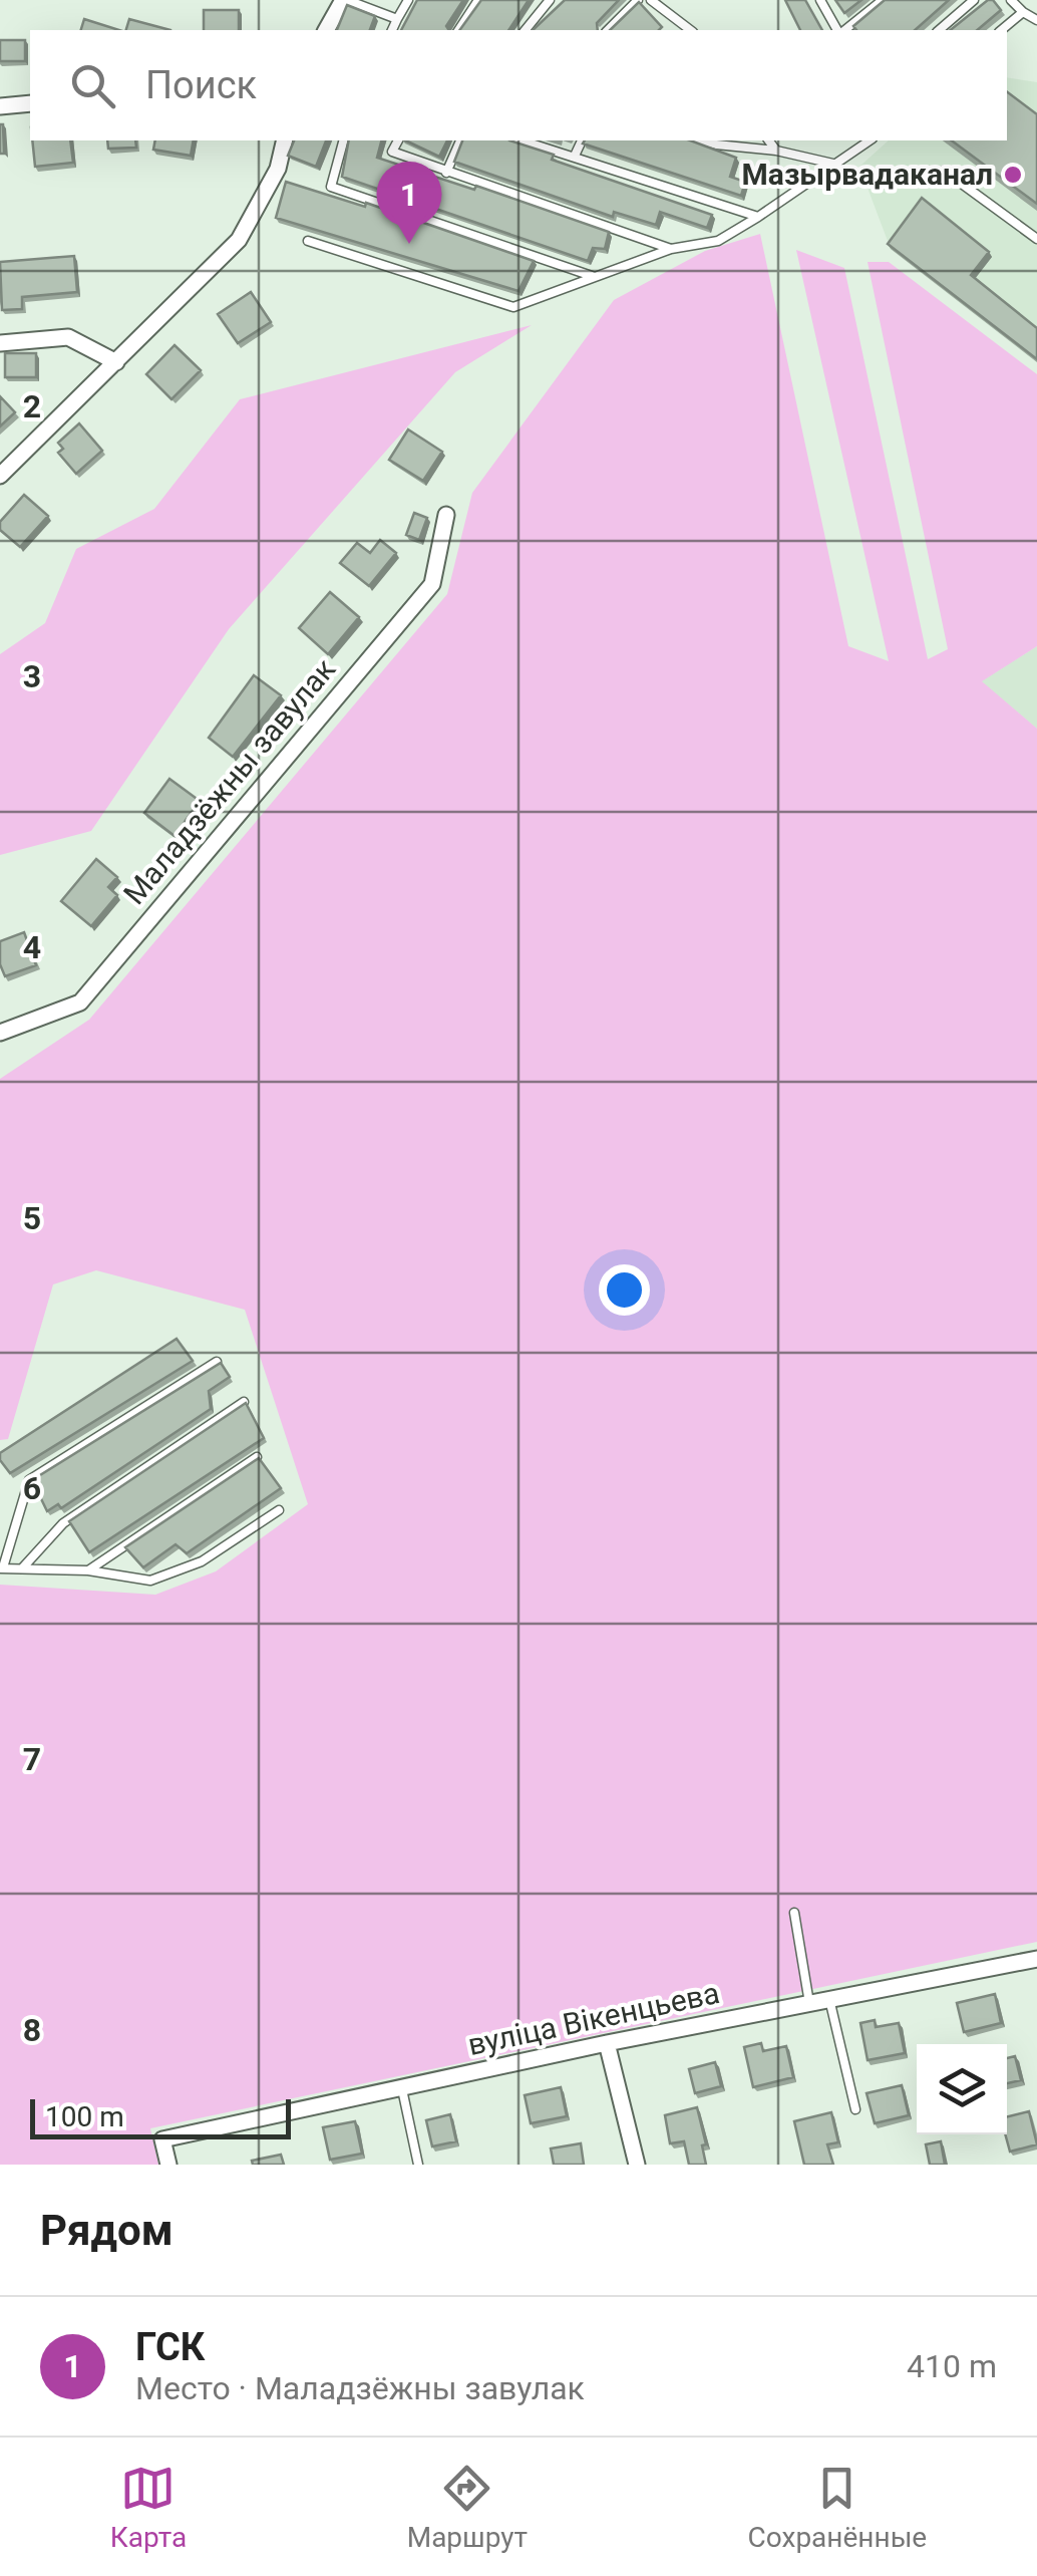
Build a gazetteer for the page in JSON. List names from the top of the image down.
{
  "streets": {
    "street": ["Маладзёжны завулак", "вуліца Вікенцьева"]
  },
  "places": ["Мазырвадаканал"],
  "scale_bar": "100 m",
  "page": {
    "search": "Поиск",
    "pins": "1",
    "scale": "100 m",
    "heading": "Рядом",
    "list": [
      {
        "mark": "1",
        "name": "ГСК",
        "note": "Место · Маладзёжны завулак",
        "value": "410 m"
      }
    ],
    "nav": ["Карта", "Маршрут", "Сохранённые"]
  },
  "grid": {
    "rows": [
      "2",
      "3",
      "4",
      "5",
      "6",
      "7",
      "8"
    ]
  }
}
